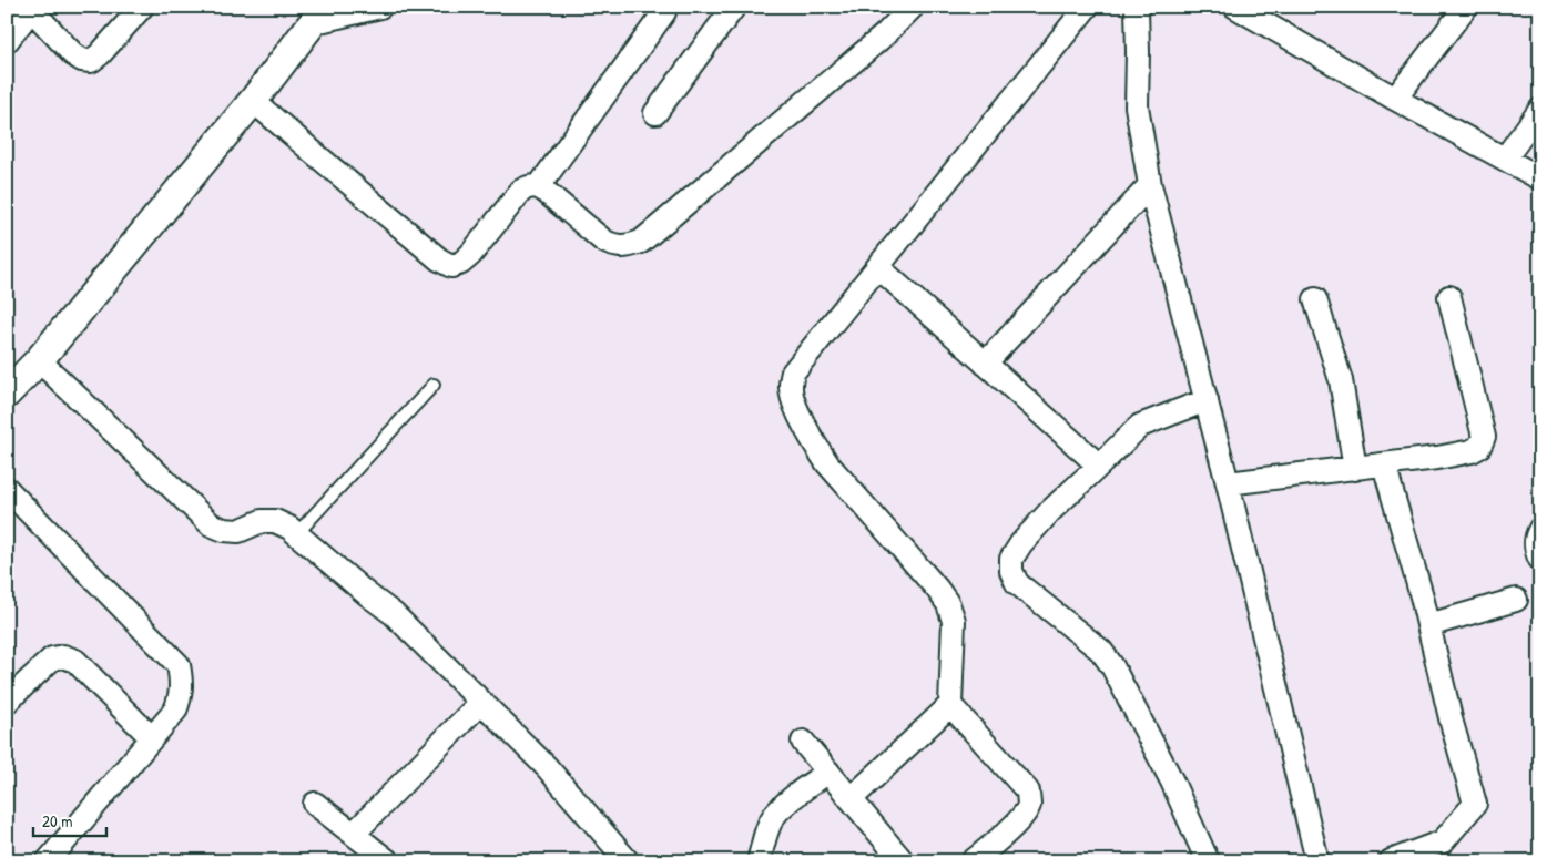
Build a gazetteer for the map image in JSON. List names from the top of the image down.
{
  "scale_bar": "20 m"
}
